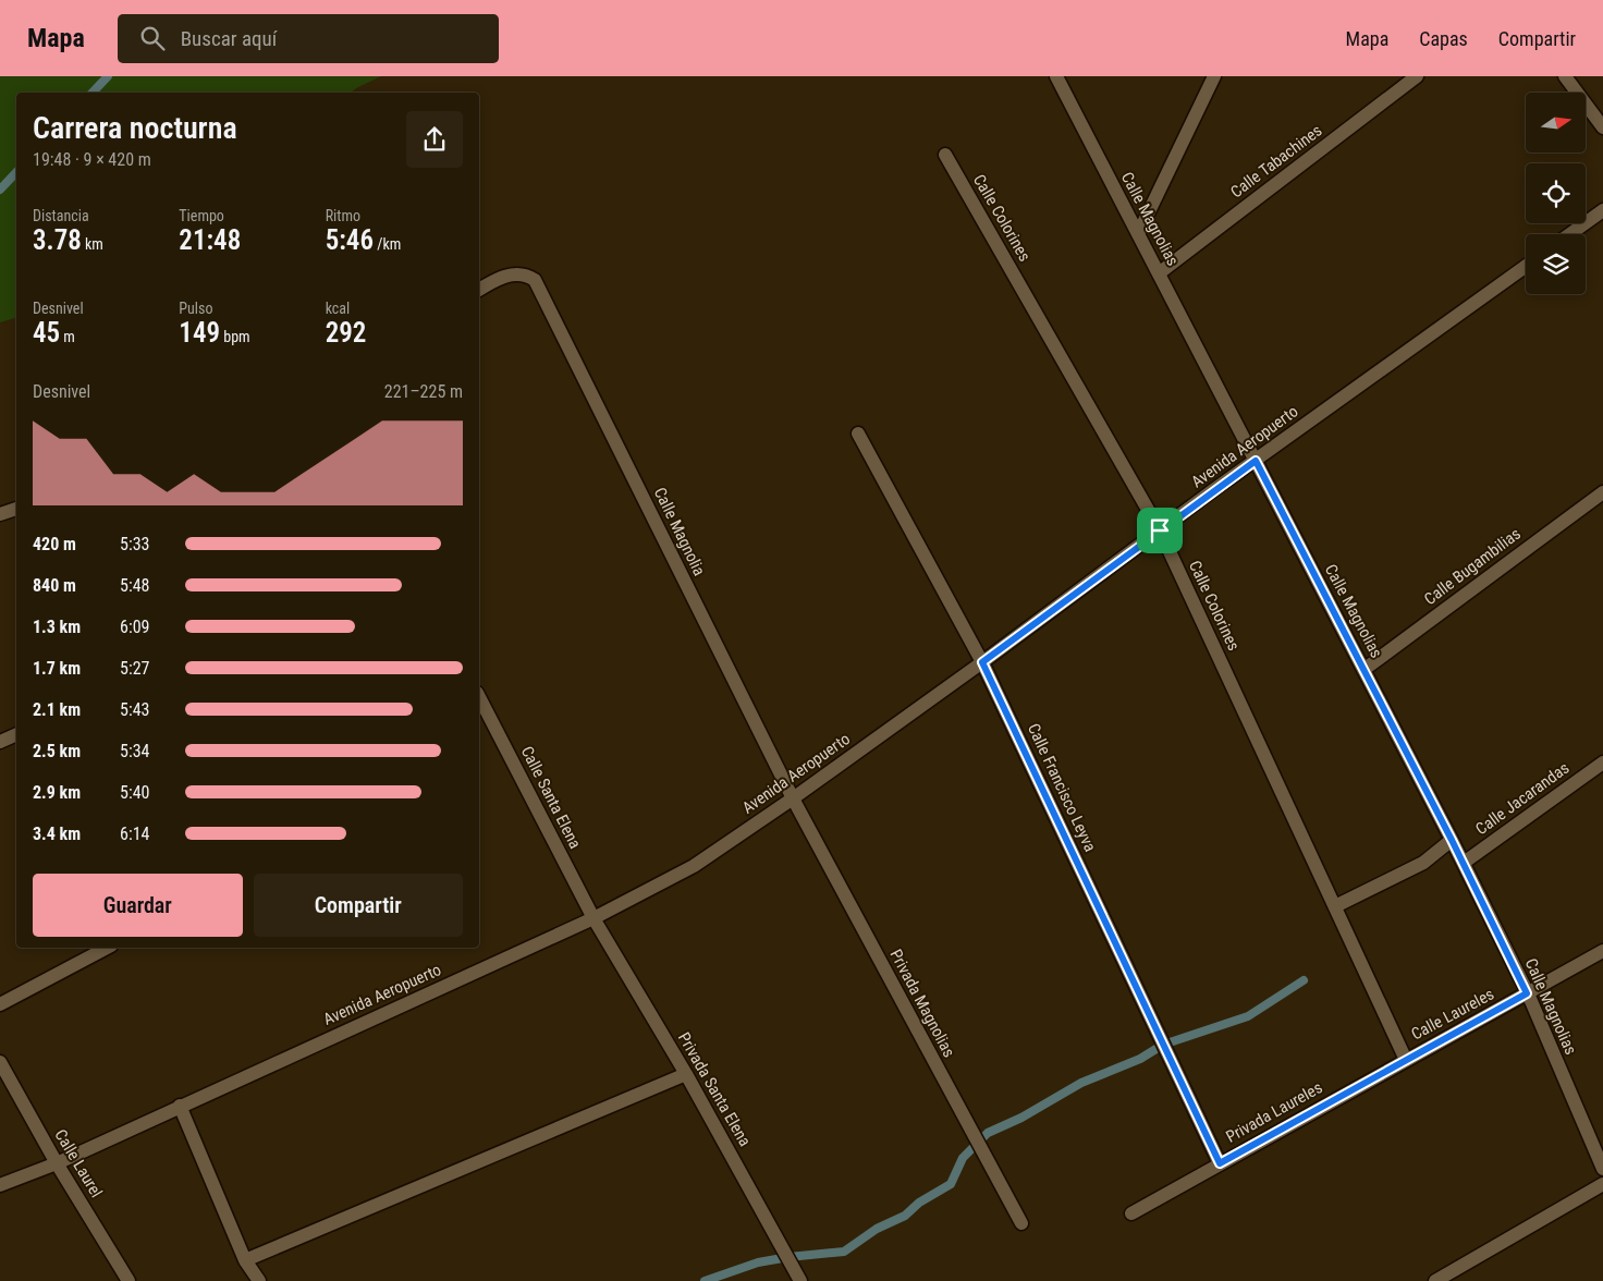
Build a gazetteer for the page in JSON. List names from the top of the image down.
{
  "streets": {
    "street": [
      "Calle Tabachines",
      "Calle Colorines",
      "Calle Magnolias",
      "Avenida Aeropuerto",
      "Calle Magnolia",
      "Calle Bugambilias",
      "Calle Francisco Leyva",
      "Calle Santa Elena",
      "Calle Jacarandas",
      "Privada Magnolias",
      "Calle Laureles",
      "Privada Santa Elena",
      "Privada Laureles",
      "Calle Laurel"
    ]
  },
  "crossings": [
    ["Calle Tabachines", "Calle Magnolias"],
    ["Calle Colorines", "Avenida Aeropuerto"],
    ["Calle Colorines", "Calle Laureles"],
    ["Calle Colorines", "Privada Laureles"],
    ["Calle Magnolias", "Avenida Aeropuerto"],
    ["Calle Magnolias", "Calle Bugambilias"],
    ["Calle Magnolias", "Calle Jacarandas"],
    ["Calle Magnolias", "Calle Laureles"],
    ["Avenida Aeropuerto", "Calle Magnolia"],
    ["Avenida Aeropuerto", "Calle Francisco Leyva"],
    ["Avenida Aeropuerto", "Calle Santa Elena"],
    ["Avenida Aeropuerto", "Privada Magnolias"],
    ["Avenida Aeropuerto", "Privada Santa Elena"],
    ["Avenida Aeropuerto", "Calle Laurel"],
    ["Calle Magnolia", "Privada Magnolias"],
    ["Calle Francisco Leyva", "Privada Laureles"],
    ["Calle Santa Elena", "Privada Santa Elena"],
    ["Calle Laureles", "Privada Laureles"]
  ],
  "north": "right",
  "page": {
    "header": "Mapa",
    "search": "Buscar aquí",
    "nav": ["Mapa", "Capas", "Compartir"],
    "heading": ["Carrera nocturna", "19:48 · 9 × 420 m"],
    "stats": [
      ["Distancia", "3.78 km"],
      ["Tiempo", "21:48"],
      ["Ritmo", "5:46 /km"],
      ["Desnivel", "45 m"],
      ["Pulso", "149 bpm"],
      ["kcal", "292"]
    ],
    "chart": ["Desnivel", "221–225 m"],
    "list": [
      {
        "name": "420 m",
        "note": "5:33"
      },
      {
        "name": "840 m",
        "note": "5:48"
      },
      {
        "name": "1.3 km",
        "note": "6:09"
      },
      {
        "name": "1.7 km",
        "note": "5:27"
      },
      {
        "name": "2.1 km",
        "note": "5:43"
      },
      {
        "name": "2.5 km",
        "note": "5:34"
      },
      {
        "name": "2.9 km",
        "note": "5:40"
      },
      {
        "name": "3.4 km",
        "note": "6:14"
      }
    ],
    "buttons": ["Guardar", "Compartir"]
  }
}
